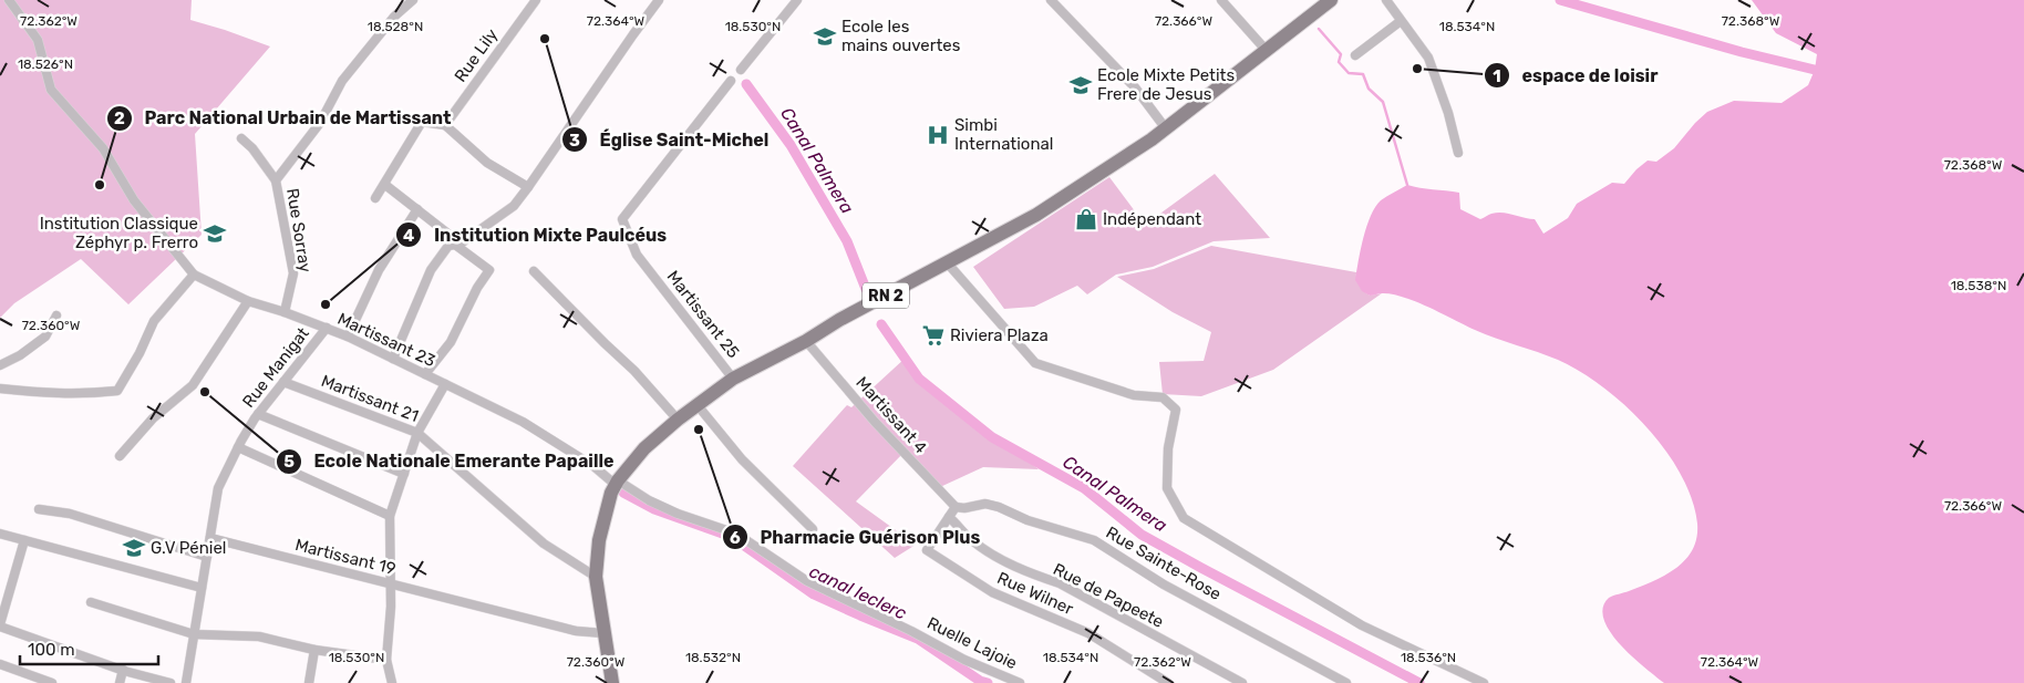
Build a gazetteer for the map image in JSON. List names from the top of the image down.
{
  "streets": {
    "main road": ["RN 2"],
    "street": [
      "Rue Lily",
      "Rue Sorray",
      "Martissant 25",
      "Martissant 23",
      "Rue Manigat",
      "Martissant 21",
      "Martissant 4",
      "Martissant 19",
      "Rue Sainte-Rose",
      "Rue Wilner",
      "Rue de Papeete",
      "Ruelle Lajoie"
    ]
  },
  "crossings": [
    ["Rue Sorray", "Martissant 23"],
    ["RN 2", "Martissant 25"],
    ["RN 2", "Martissant 23"],
    ["RN 2", "Martissant 21"],
    ["RN 2", "Martissant 4"],
    ["RN 2", "Martissant 19"],
    ["RN 2", "Ruelle Lajoie"],
    ["Martissant 23", "Rue Manigat"],
    ["Martissant 23", "Ruelle Lajoie"],
    ["Rue Manigat", "Martissant 21"],
    ["Rue Manigat", "Martissant 19"],
    ["Martissant 4", "Rue Sainte-Rose"],
    ["Rue Wilner", "Rue de Papeete"]
  ],
  "water": ["Canal Palmera", "canal leclerc"],
  "places": {
    "school or university": [
      "Ecole les mains ouvertes",
      "Ecole Mixte Petits Frere de Jesus",
      "Institution Classique Zéphyr p. Frerro",
      "G.V Péniel"
    ],
    "other": [
      "Église Saint-Michel",
      "espace de loisir",
      "Parc National Urbain de Martissant",
      "Institution Mixte Paulcéus",
      "Ecole Nationale Emerante Papaille",
      "Pharmacie Guérison Plus"
    ],
    "hospital": ["Simbi International"],
    "shop": ["Indépendant"],
    "supermarket": ["Riviera Plaza"]
  },
  "scale_bar": "100 m",
  "coordinates": [
    "72.368°W",
    "72.362°W",
    "72.364°W",
    "72.366°W",
    "18.528°N",
    "18.530°N",
    "18.534°N",
    "18.526°N",
    "18.538°N",
    "72.360°W",
    "18.532°N",
    "18.536°N"
  ]
}
